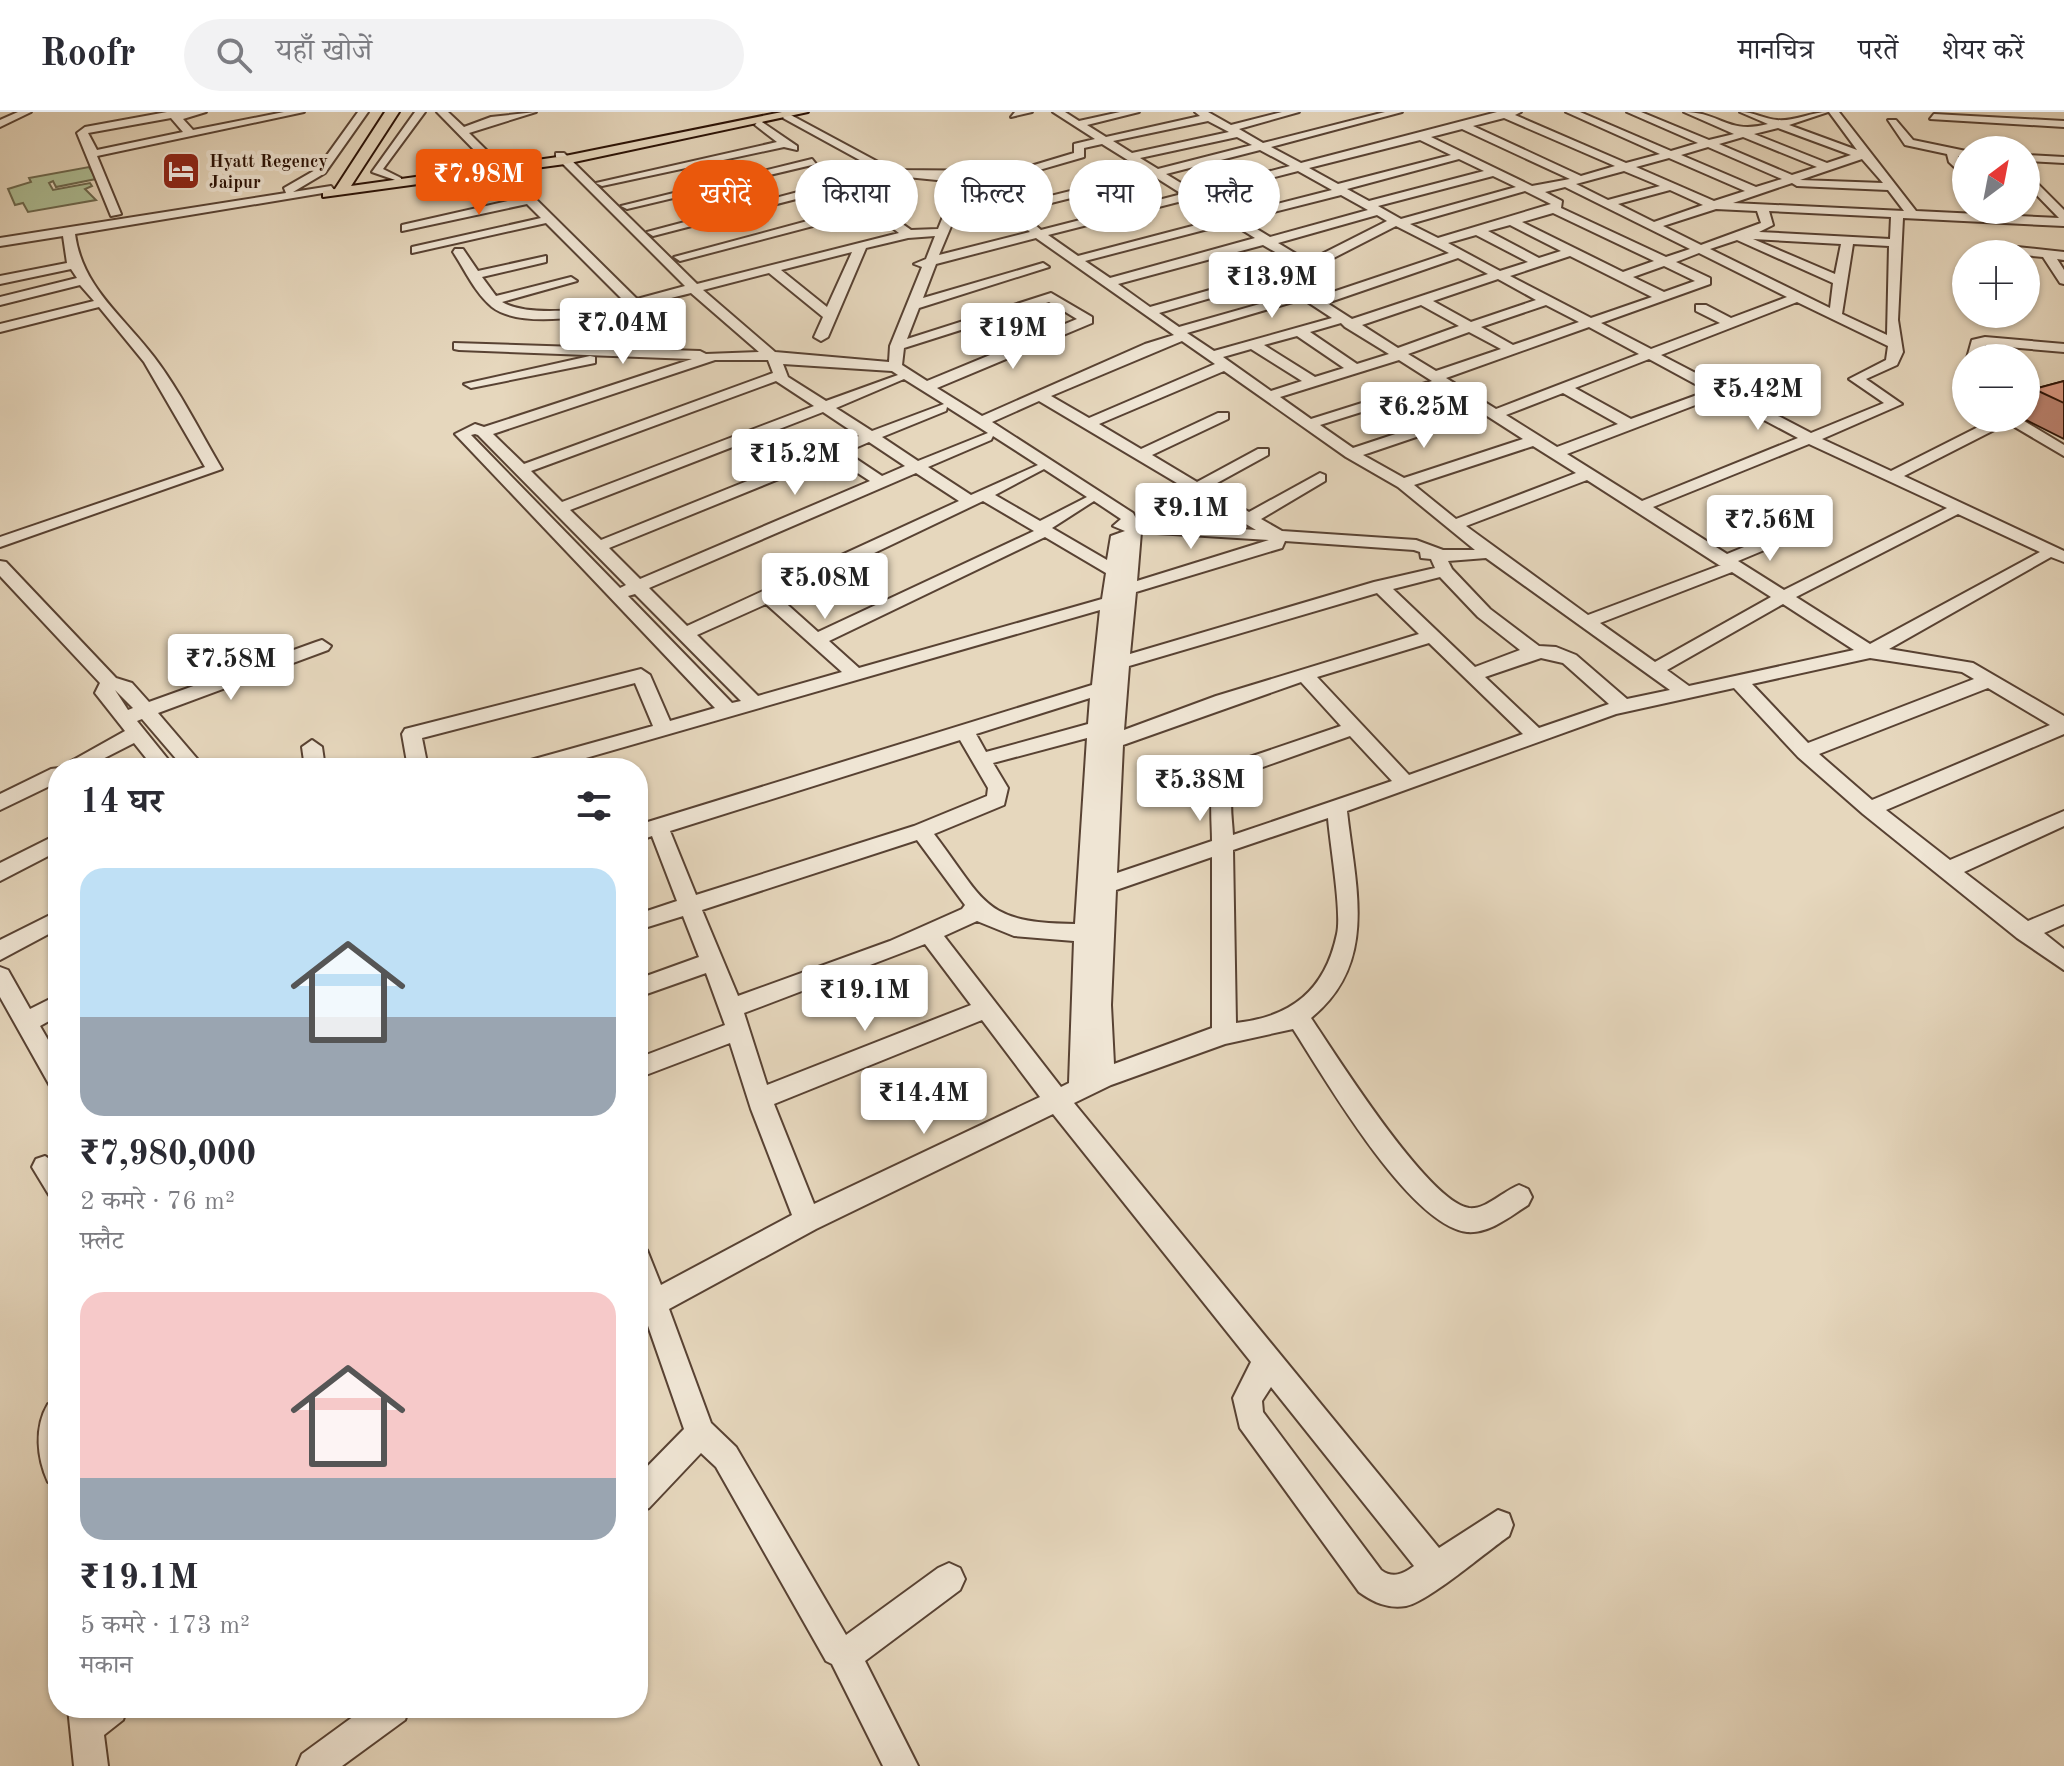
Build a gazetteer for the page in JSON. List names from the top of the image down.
{
  "places": {
    "hotel": ["Hyatt Regency Jaipur"]
  },
  "north": "top right",
  "page": {
    "header": "Roofr",
    "search": "यहाँ खोजें",
    "nav": ["मानचित्र", "परतें", "शेयर करें"],
    "map_buttons": ["+", "−"],
    "price": [
      "₹7.98M",
      "₹13.9M",
      "₹7.04M",
      "₹19M",
      "₹5.42M",
      "₹6.25M",
      "₹15.2M",
      "₹9.1M",
      "₹7.56M",
      "₹5.08M",
      "₹7.58M",
      "₹5.38M",
      "₹19.1M",
      "₹14.4M"
    ],
    "chip": [
      "खरीदें",
      "किराया",
      "फ़िल्टर",
      "नया",
      "फ़्लैट"
    ],
    "heading": "14 घर",
    "list": [
      {
        "name": "₹7,980,000",
        "note": "2 कमरे · 76 m² · फ़्लैट"
      },
      {
        "name": "₹19.1M",
        "note": "5 कमरे · 173 m² · मकान"
      }
    ]
  }
}
